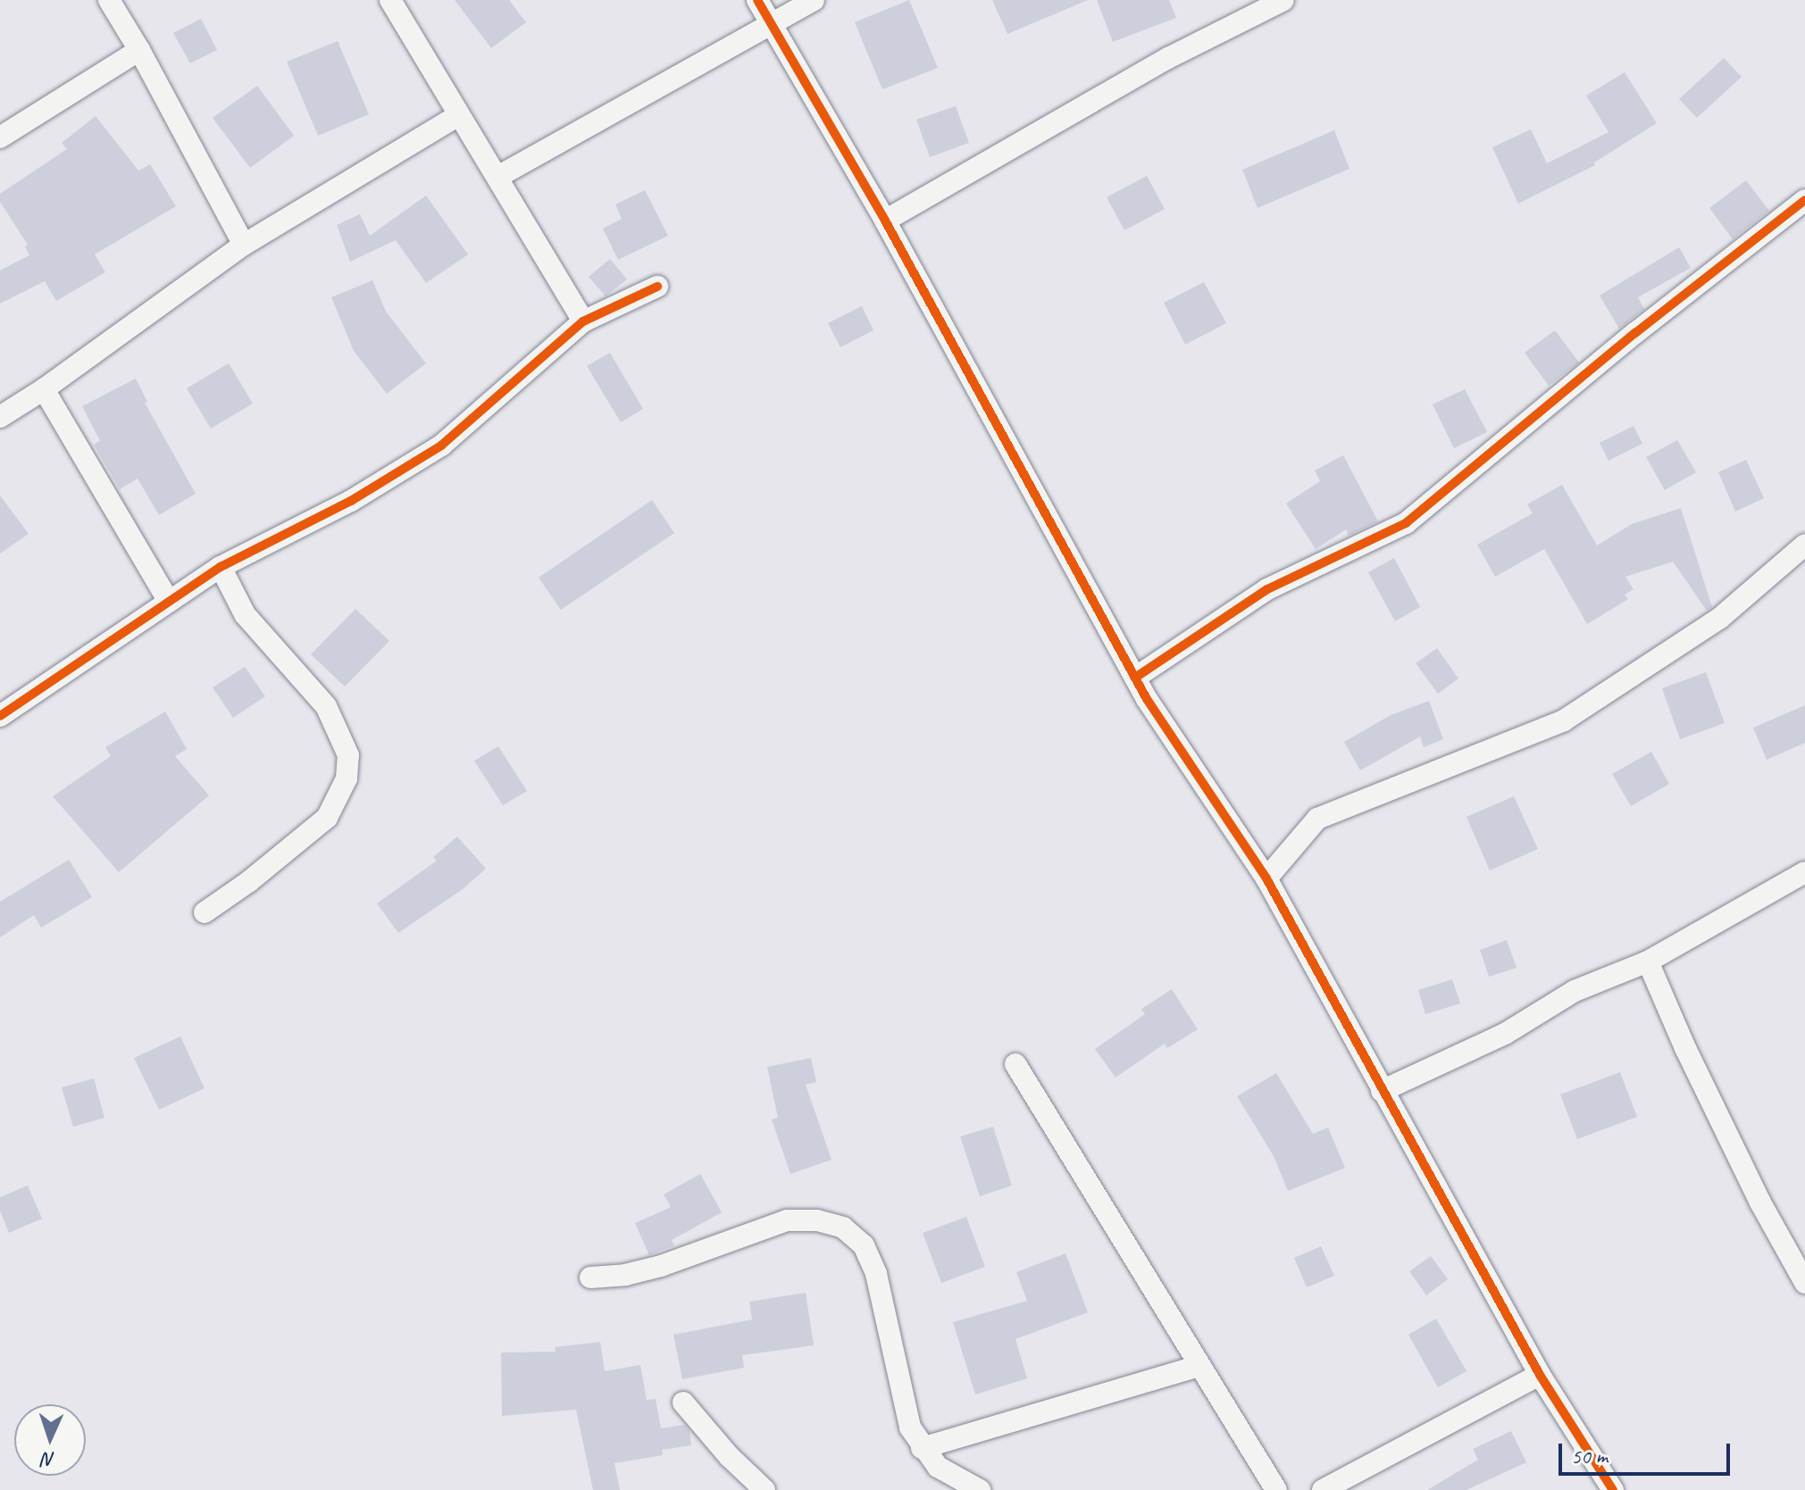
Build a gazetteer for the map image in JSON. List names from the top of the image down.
{
  "scale_bar": "50 m",
  "north": "bottom"
}
